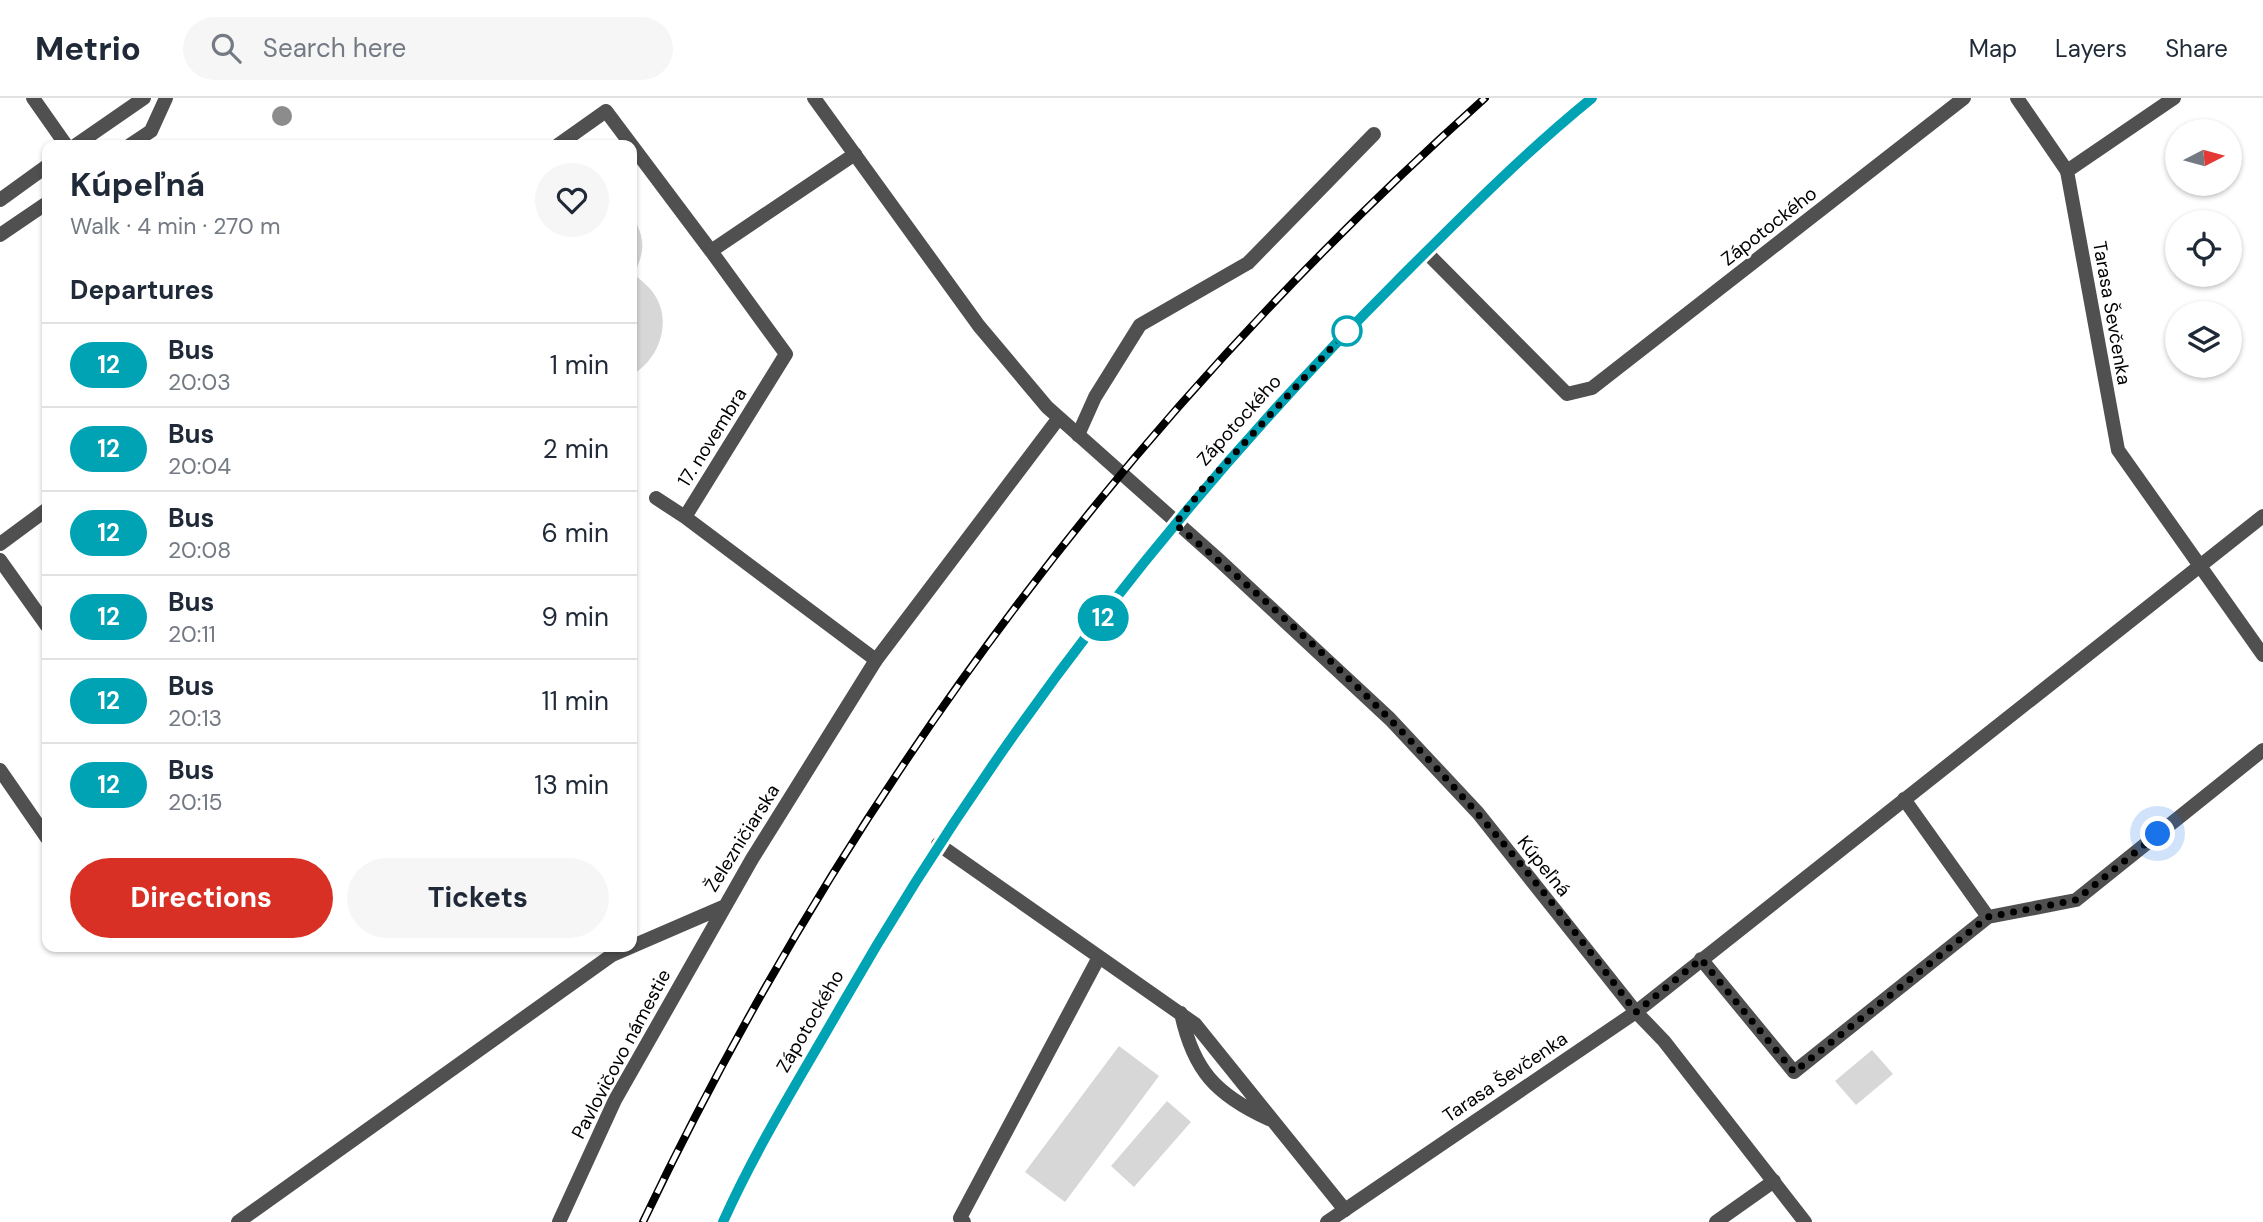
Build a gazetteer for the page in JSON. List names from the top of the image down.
{
  "streets": {
    "street": [
      "Zápotockého",
      "Tarasa Ševčenka",
      "17. novembra",
      "Železničiarska",
      "Kúpeľná",
      "Pavlovičovo námestie"
    ]
  },
  "crossings": [
    ["Zápotockého", "Kúpeľná"],
    ["Tarasa Ševčenka", "Kúpeľná"],
    ["17. novembra", "Železničiarska"],
    ["Železničiarska", "Kúpeľná"],
    ["Železničiarska", "Pavlovičovo námestie"]
  ],
  "lines": ["bus line 12"],
  "north": "right",
  "page": {
    "header": "Metrio",
    "search": "Search here",
    "nav": ["Map", "Layers", "Share"],
    "on_map": "12",
    "heading": [
      ["Kúpeľná", "Walk · 4 min · 270 m"],
      "Departures"
    ],
    "list": [
      {
        "mark": "12",
        "name": "Bus",
        "note": "20:03",
        "value": "1 min"
      },
      {
        "mark": "12",
        "name": "Bus",
        "note": "20:04",
        "value": "2 min"
      },
      {
        "mark": "12",
        "name": "Bus",
        "note": "20:08",
        "value": "6 min"
      },
      {
        "mark": "12",
        "name": "Bus",
        "note": "20:11",
        "value": "9 min"
      },
      {
        "mark": "12",
        "name": "Bus",
        "note": "20:13",
        "value": "11 min"
      },
      {
        "mark": "12",
        "name": "Bus",
        "note": "20:15",
        "value": "13 min"
      }
    ],
    "buttons": ["Directions", "Tickets"]
  }
}
